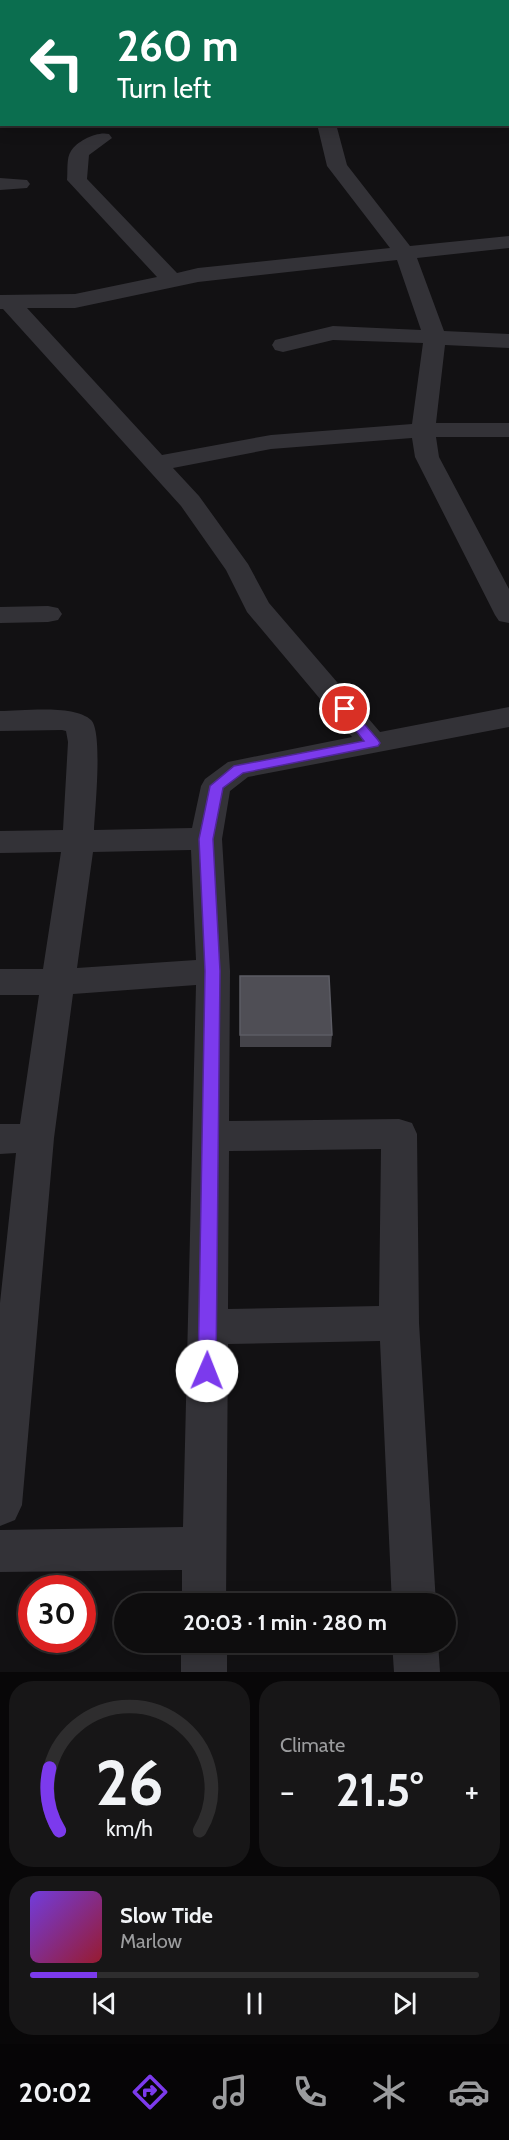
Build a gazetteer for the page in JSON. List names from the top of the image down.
{
  "page": {
    "turn": ["260 m", "Turn left"],
    "limit": "30",
    "trip": "20:03 · 1 min · 280 m",
    "tile": "Climate",
    "heat": ["−", "21.5°", "+"],
    "song": ["Slow Tide", "Marlow"],
    "tabs": "20:02",
    "gauge": ["26", "km/h"]
  }
}
